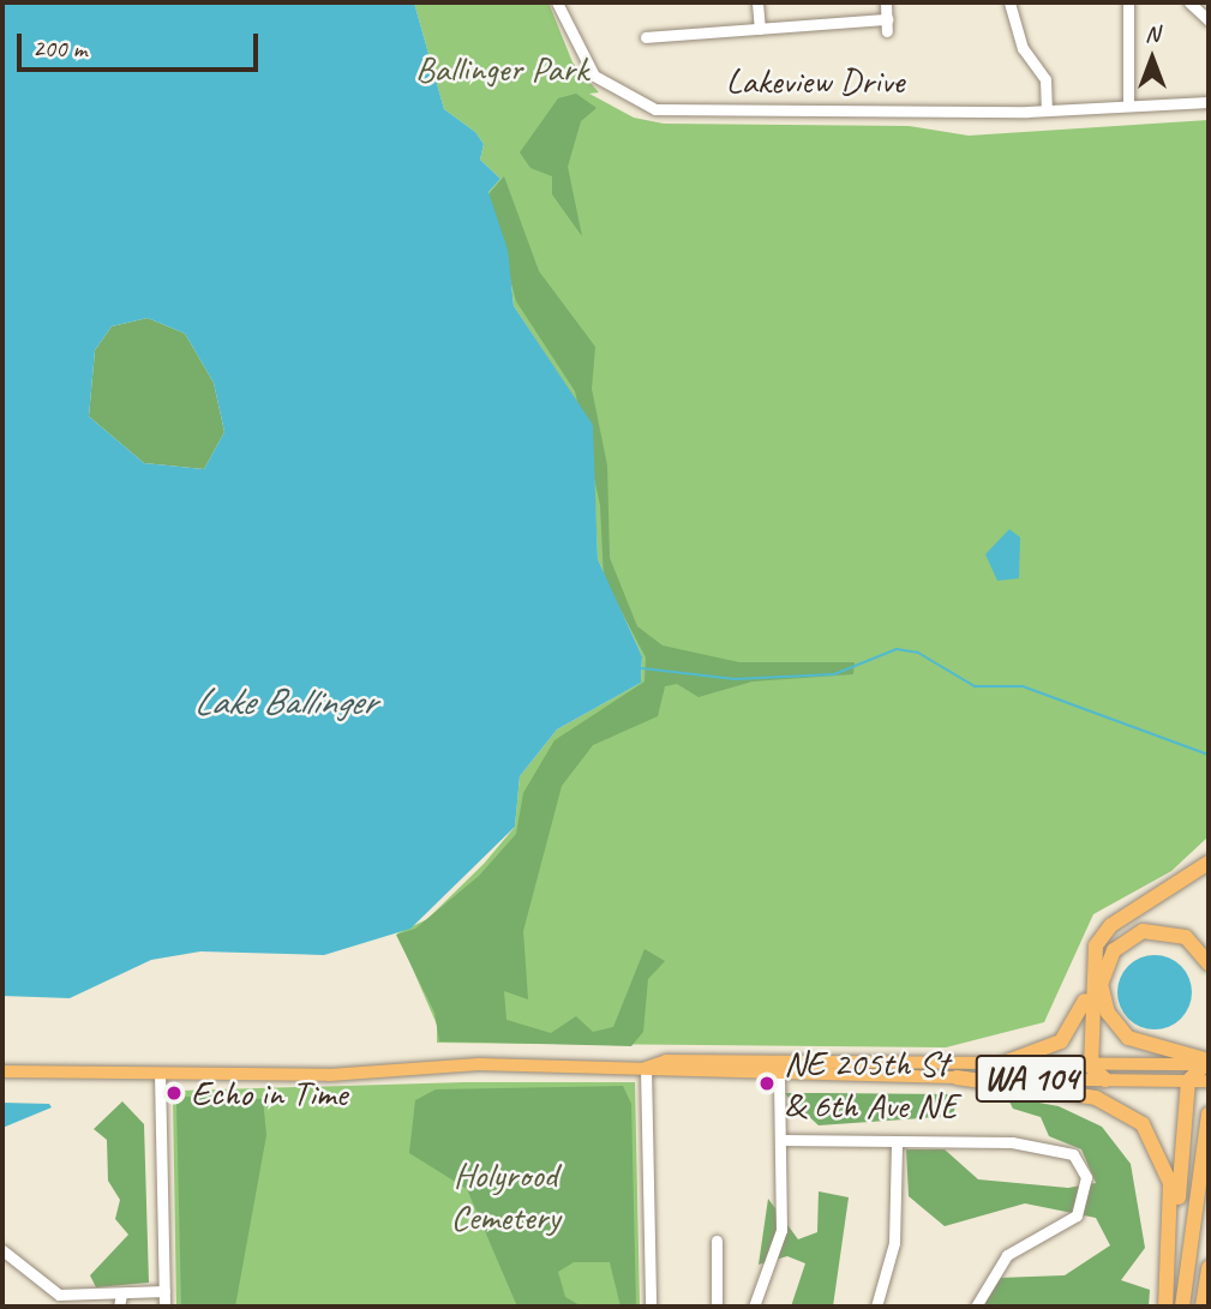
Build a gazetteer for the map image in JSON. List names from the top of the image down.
{
  "streets": {
    "main road": ["WA 104"],
    "street": ["Lakeview Drive"]
  },
  "water": ["Lake Ballinger"],
  "parks": ["Ballinger Park", "Holyrood Cemetery"],
  "places": ["NE 205th St & 6th Ave NE", "Echo in Time"],
  "scale_bar": "200 m",
  "north": "top"
}
